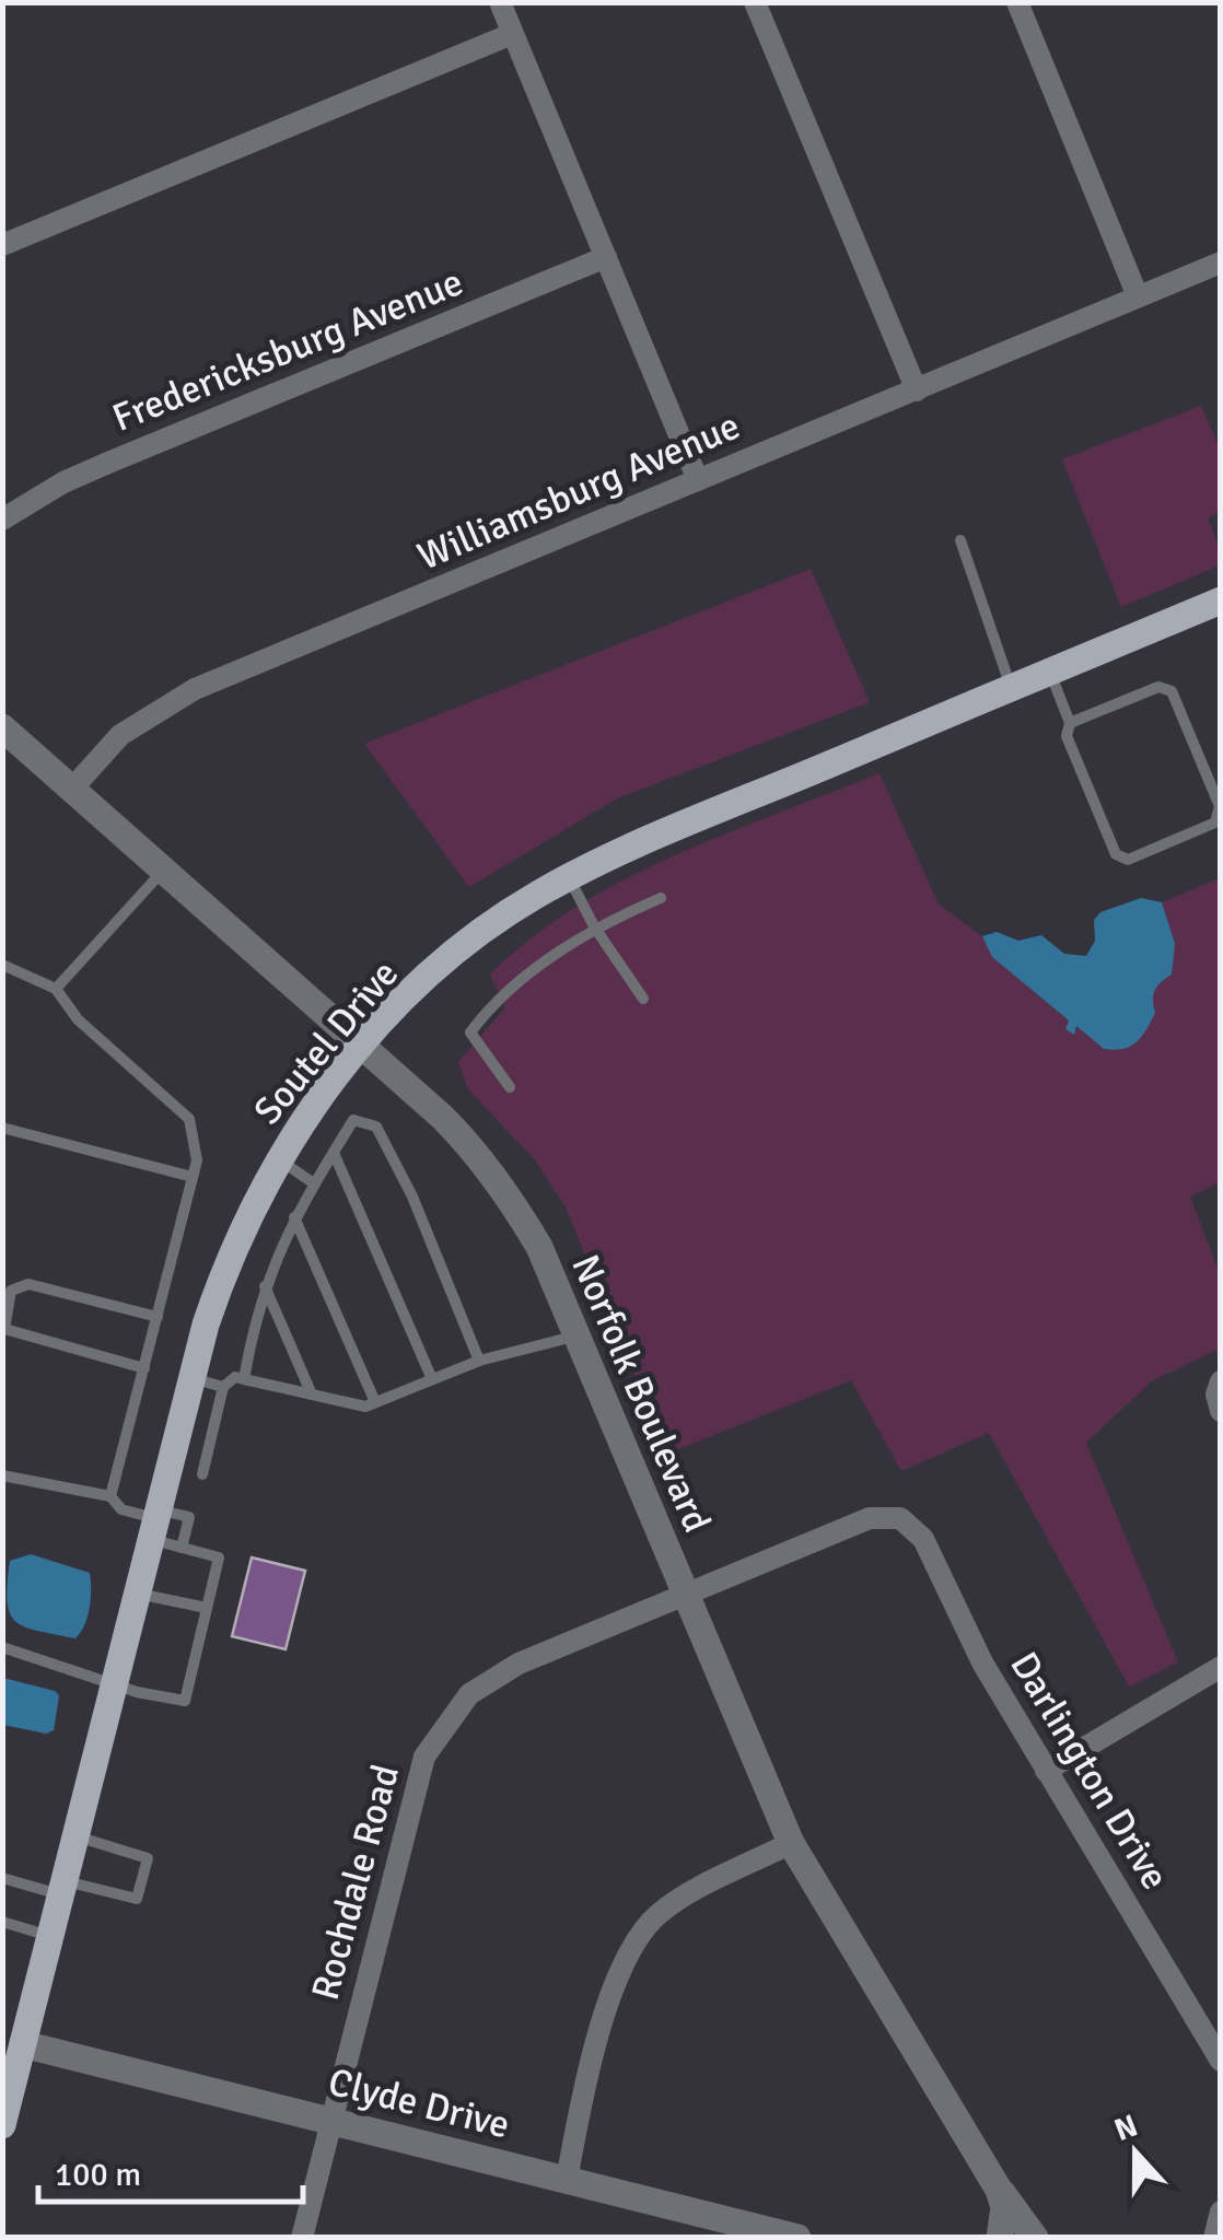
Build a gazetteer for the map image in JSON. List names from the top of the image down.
{
  "streets": {
    "main road": ["Soutel Drive"],
    "street": [
      "Fredericksburg Avenue",
      "Williamsburg Avenue",
      "Norfolk Boulevard",
      "Darlington Drive",
      "Rochdale Road",
      "Clyde Drive"
    ]
  },
  "crossings": [
    ["Williamsburg Avenue", "Norfolk Boulevard"],
    ["Soutel Drive", "Norfolk Boulevard"],
    ["Soutel Drive", "Clyde Drive"],
    ["Norfolk Boulevard", "Rochdale Road"],
    ["Darlington Drive", "Rochdale Road"],
    ["Rochdale Road", "Clyde Drive"]
  ],
  "scale_bar": "100 m",
  "north": "top"
}
